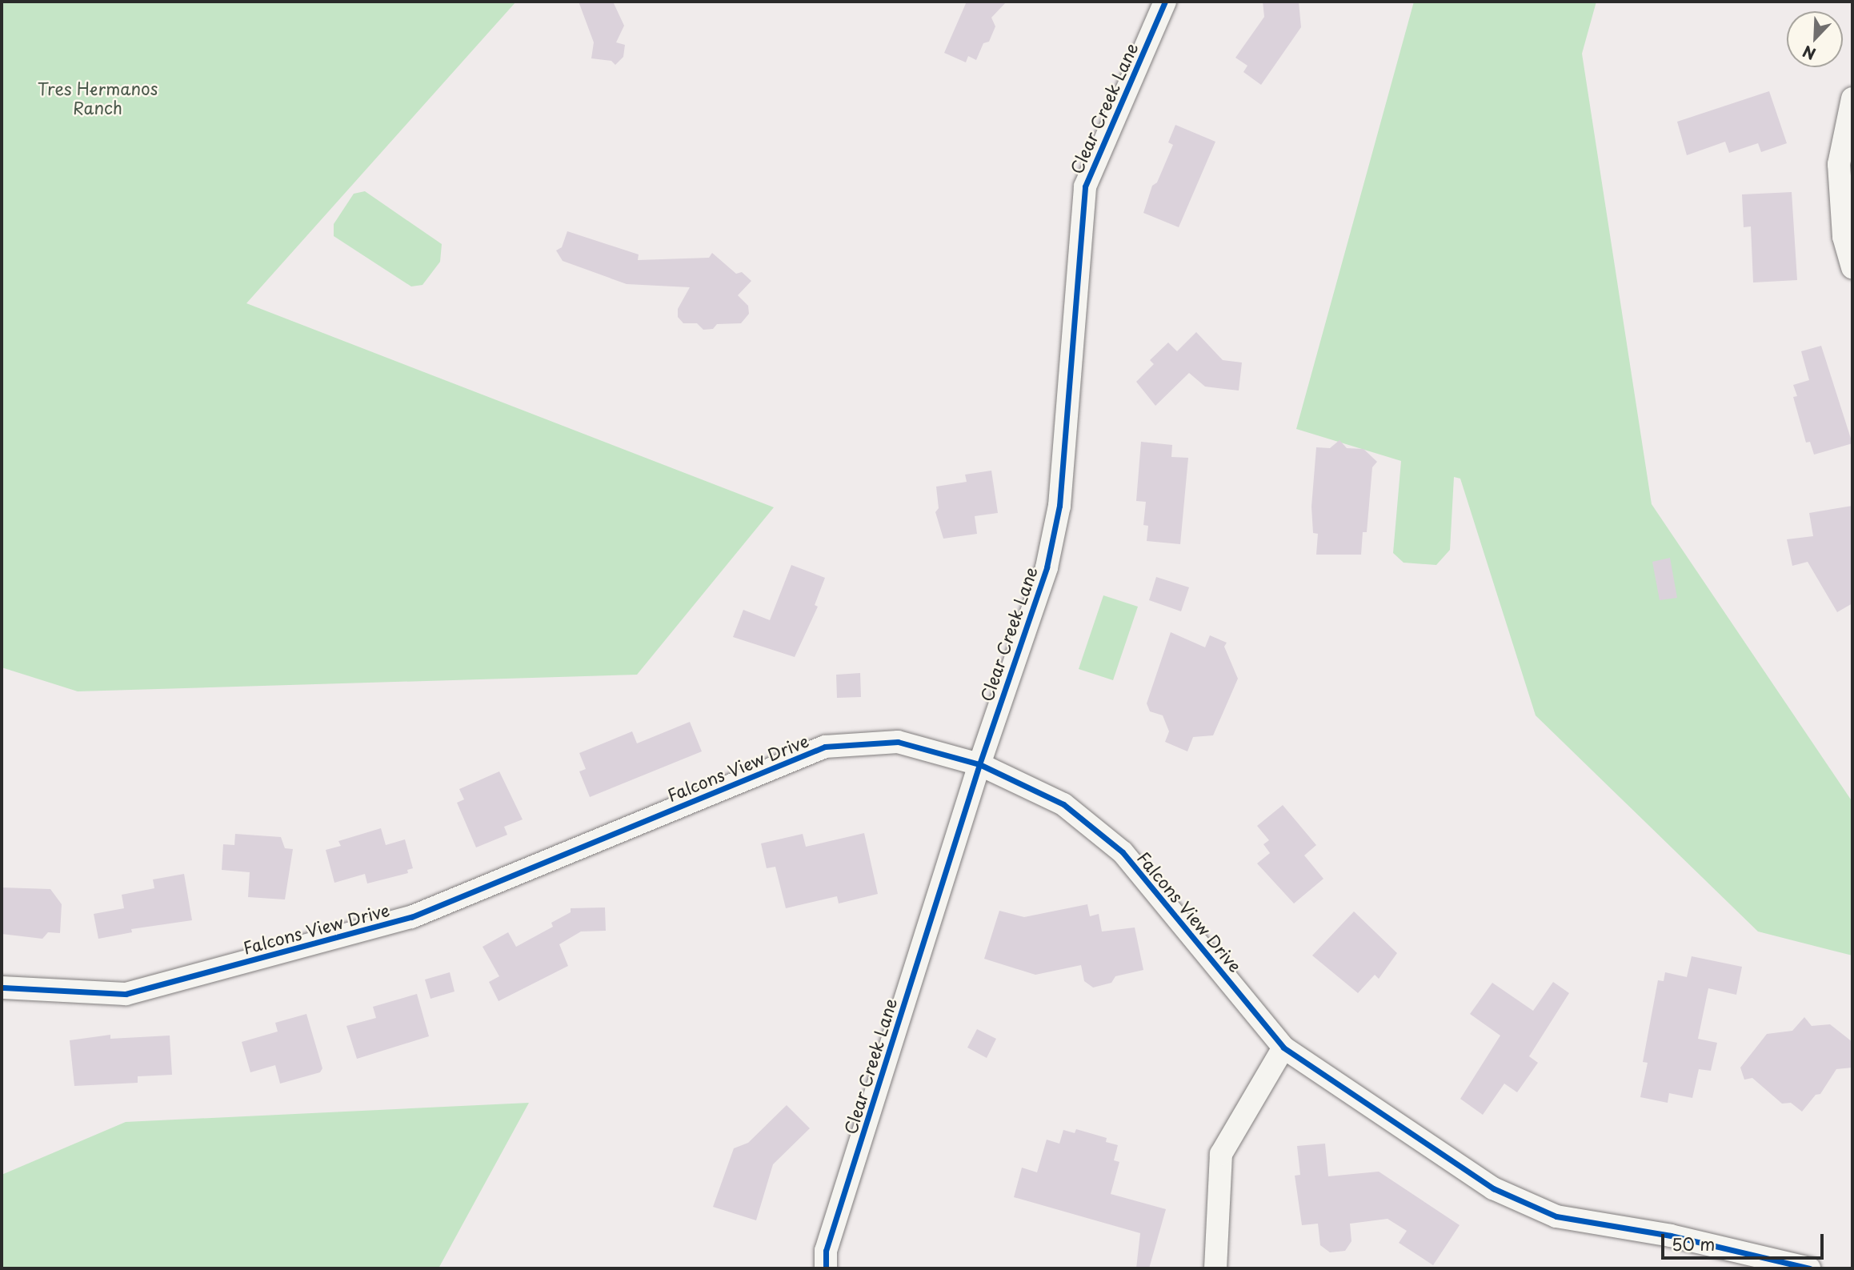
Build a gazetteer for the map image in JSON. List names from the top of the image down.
{
  "streets": {
    "street": ["Clear Creek Lane", "Falcons View Drive"]
  },
  "crossings": [
    ["Clear Creek Lane", "Falcons View Drive"]
  ],
  "parks": ["Tres Hermanos Ranch"],
  "scale_bar": "50 m",
  "north": "bottom left"
}
